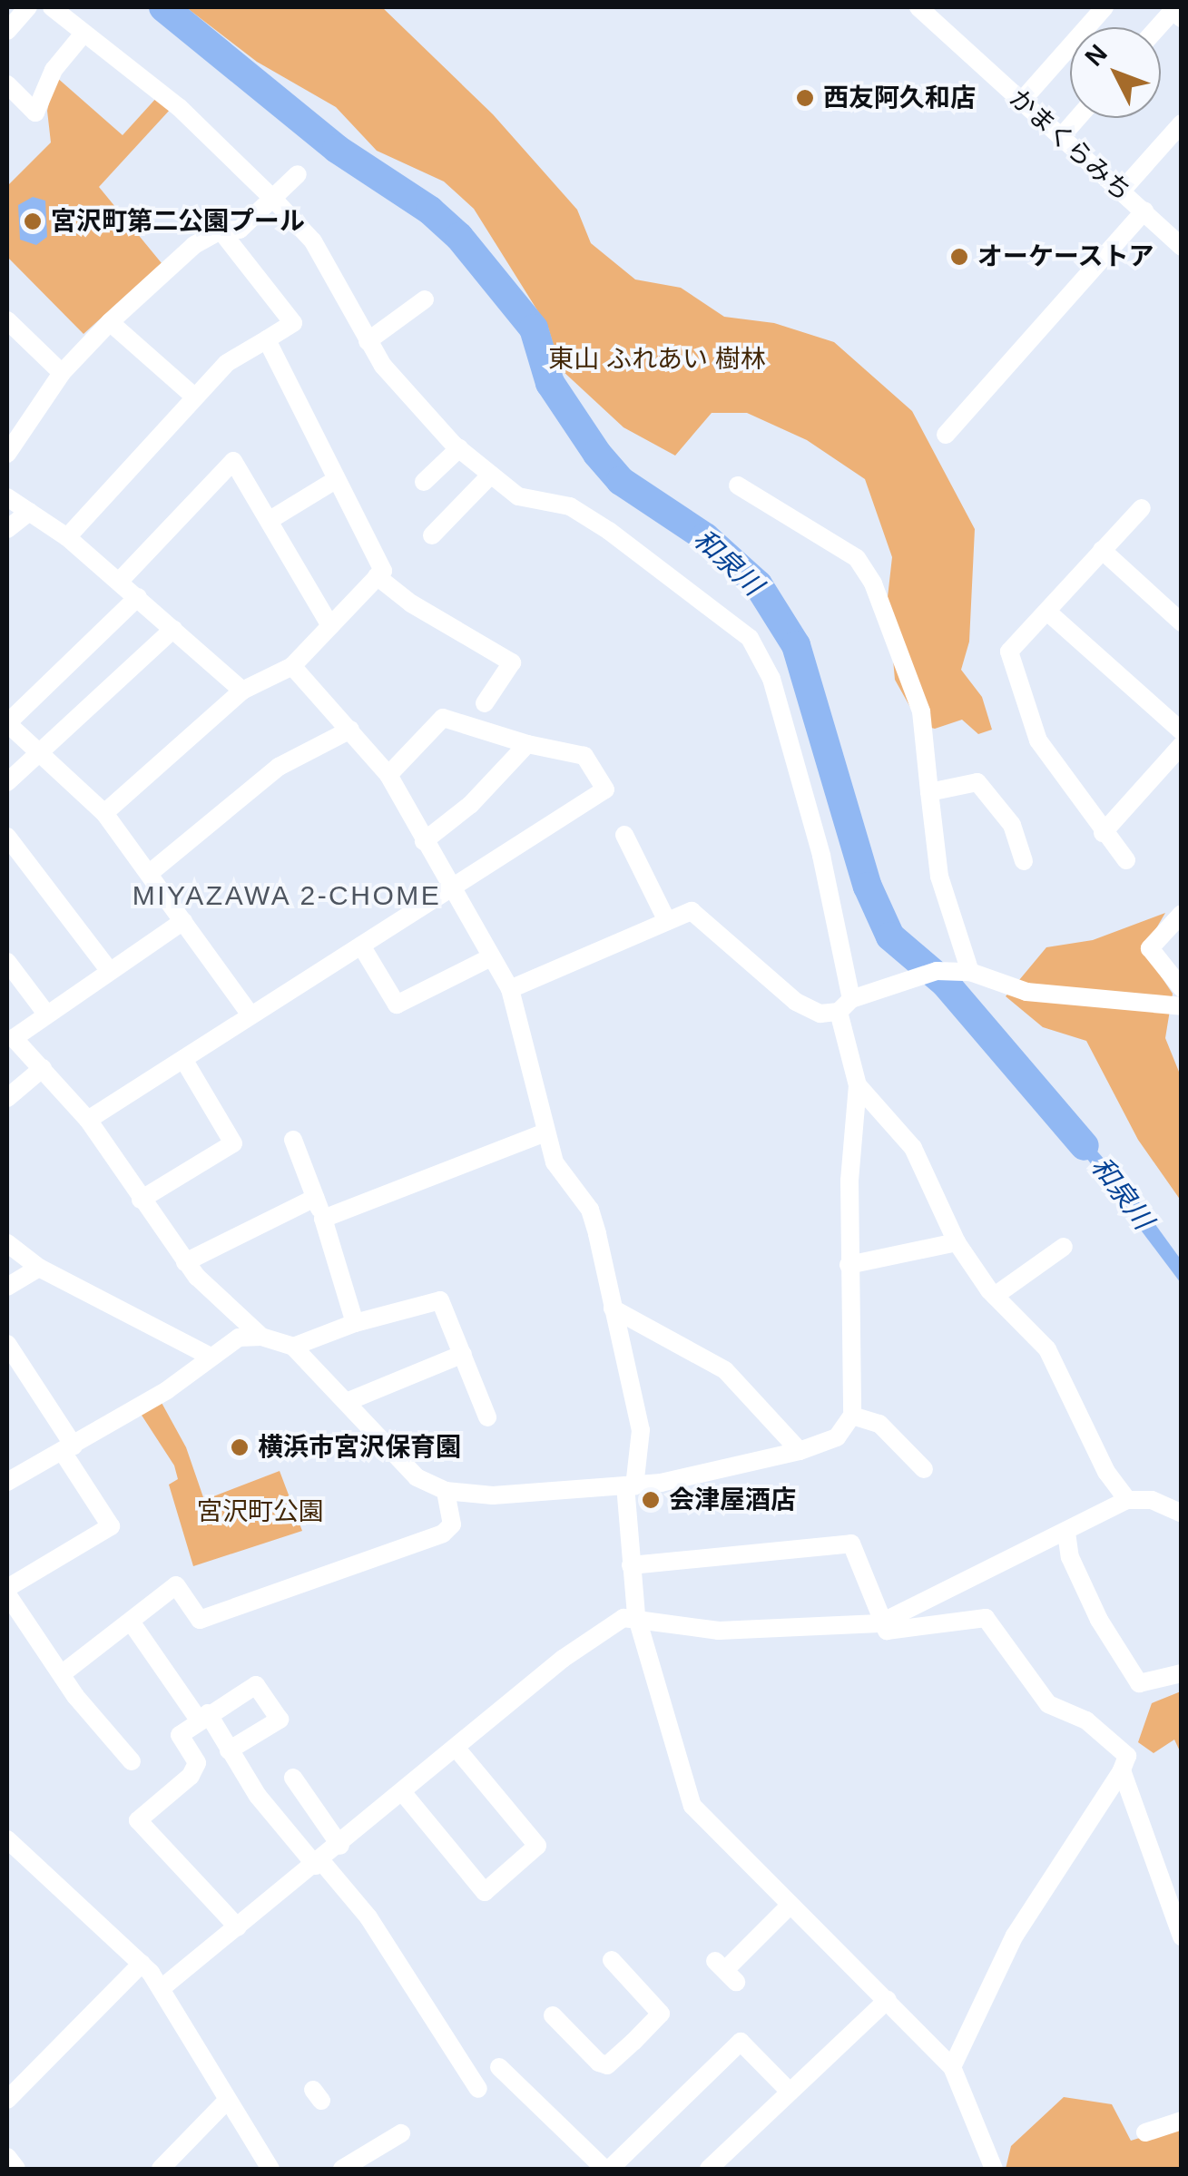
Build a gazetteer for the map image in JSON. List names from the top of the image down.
{
  "streets": {
    "street": ["かまくらみち"]
  },
  "districts": ["MIYAZAWA 2-CHOME"],
  "water": ["和泉川"],
  "parks": ["東山 ふれあい 樹林", "宮沢町公園"],
  "places": [
    "西友阿久和店",
    "宮沢町第二公園プール",
    "オーケーストア",
    "横浜市宮沢保育園",
    "会津屋酒店"
  ],
  "north": "top left"
}
